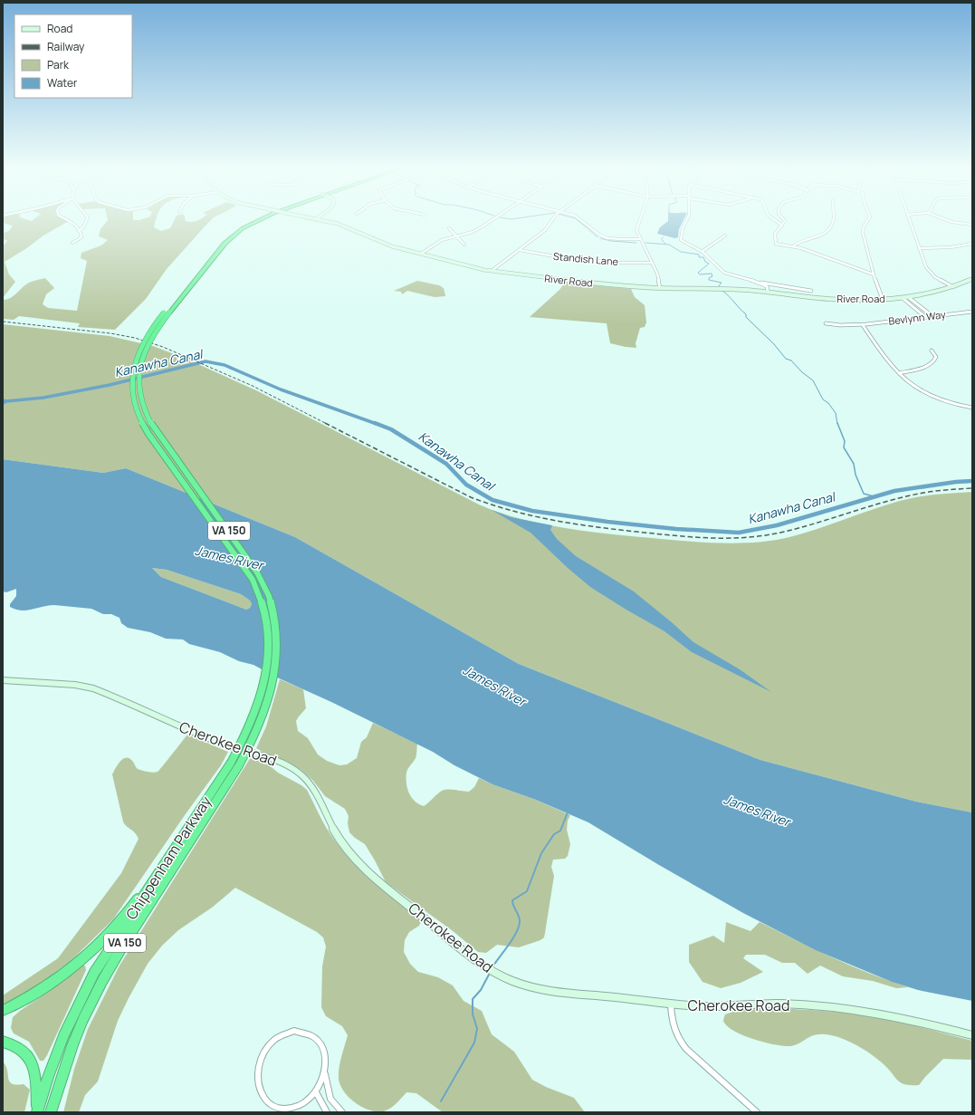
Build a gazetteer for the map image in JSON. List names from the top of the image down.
{
  "streets": {
    "highway": ["VA 150", "Chippenham Parkway"],
    "main road": ["River Road", "Cherokee Road"],
    "street": ["Standish Lane", "Bevlynn Way"]
  },
  "crossings": [
    ["VA 150", "Chippenham Parkway"]
  ],
  "water": ["Kanawha Canal", "James River"],
  "legend": [
    "Road",
    "Railway",
    "Park",
    "Water"
  ]
}
